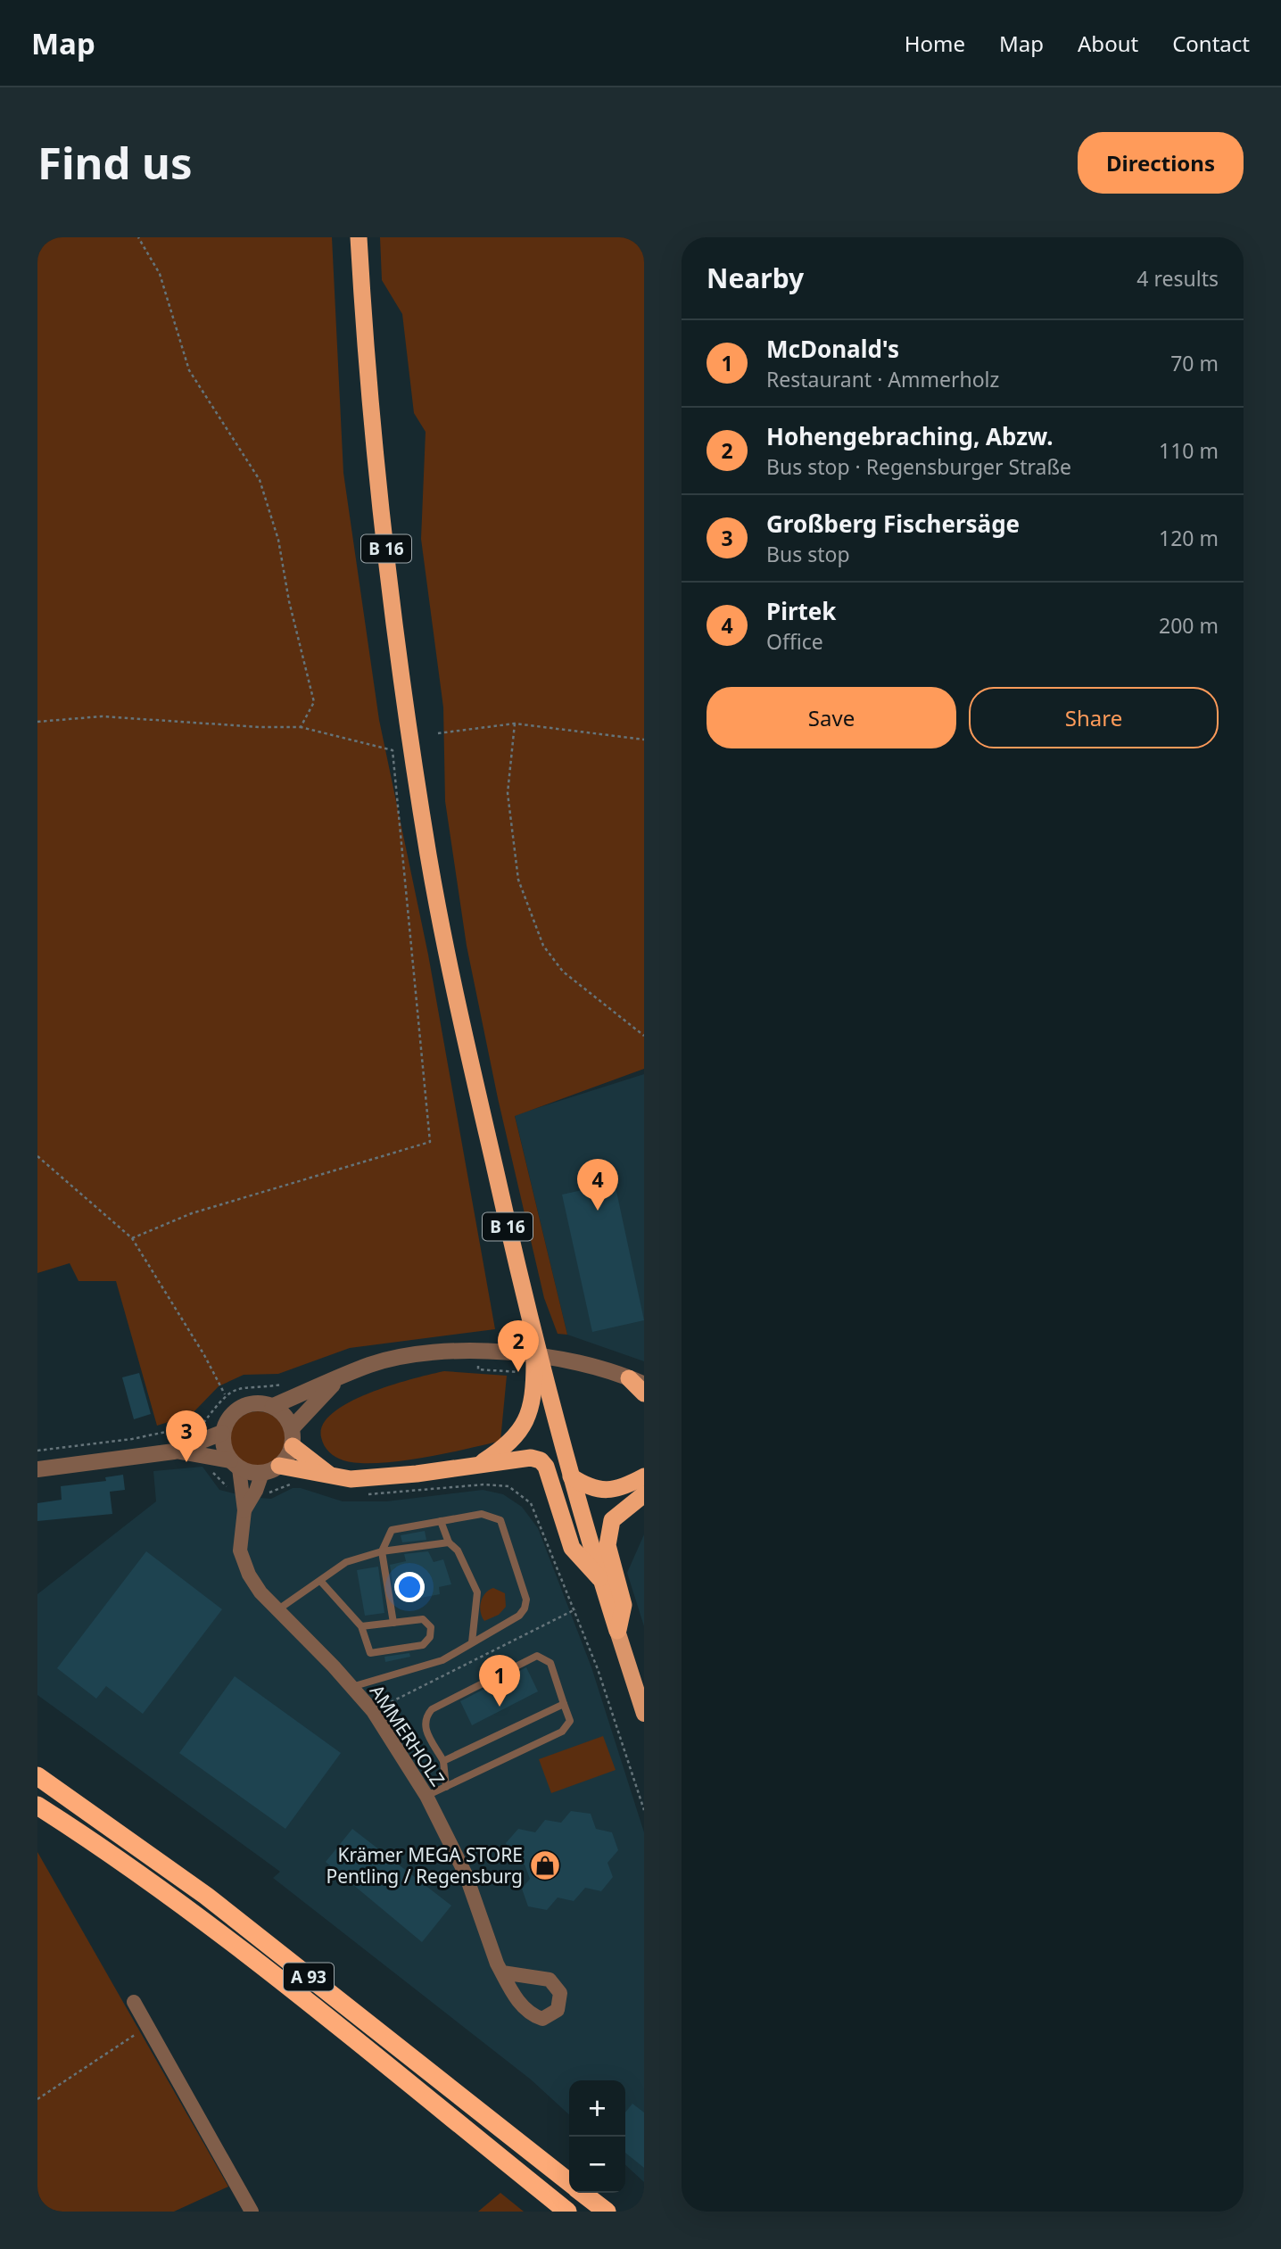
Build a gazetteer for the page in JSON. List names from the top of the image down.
{
  "streets": {
    "highway": ["B 16", "A 93"],
    "street": ["AMMERHOLZ"]
  },
  "places": {
    "shop": ["Krämer MEGA STORE Pentling / Regensburg"]
  },
  "page": {
    "header": "Map",
    "nav": [
      "Home",
      "Map",
      "About",
      "Contact"
    ],
    "buttons": [
      "Directions",
      ["Save", "Share"]
    ],
    "title": "Find us",
    "heading": ["Nearby", "4 results"],
    "list": [
      {
        "mark": "1",
        "name": "McDonald's",
        "note": "Restaurant · Ammerholz",
        "value": "70 m"
      },
      {
        "mark": "2",
        "name": "Hohengebraching, Abzw.",
        "note": "Bus stop · Regensburger Straße",
        "value": "110 m"
      },
      {
        "mark": "3",
        "name": "Großberg Fischersäge",
        "note": "Bus stop",
        "value": "120 m"
      },
      {
        "mark": "4",
        "name": "Pirtek",
        "note": "Office",
        "value": "200 m"
      }
    ],
    "pins": [
      "4",
      "2",
      "3",
      "1"
    ],
    "map_buttons": ["+", "−"]
  }
}
